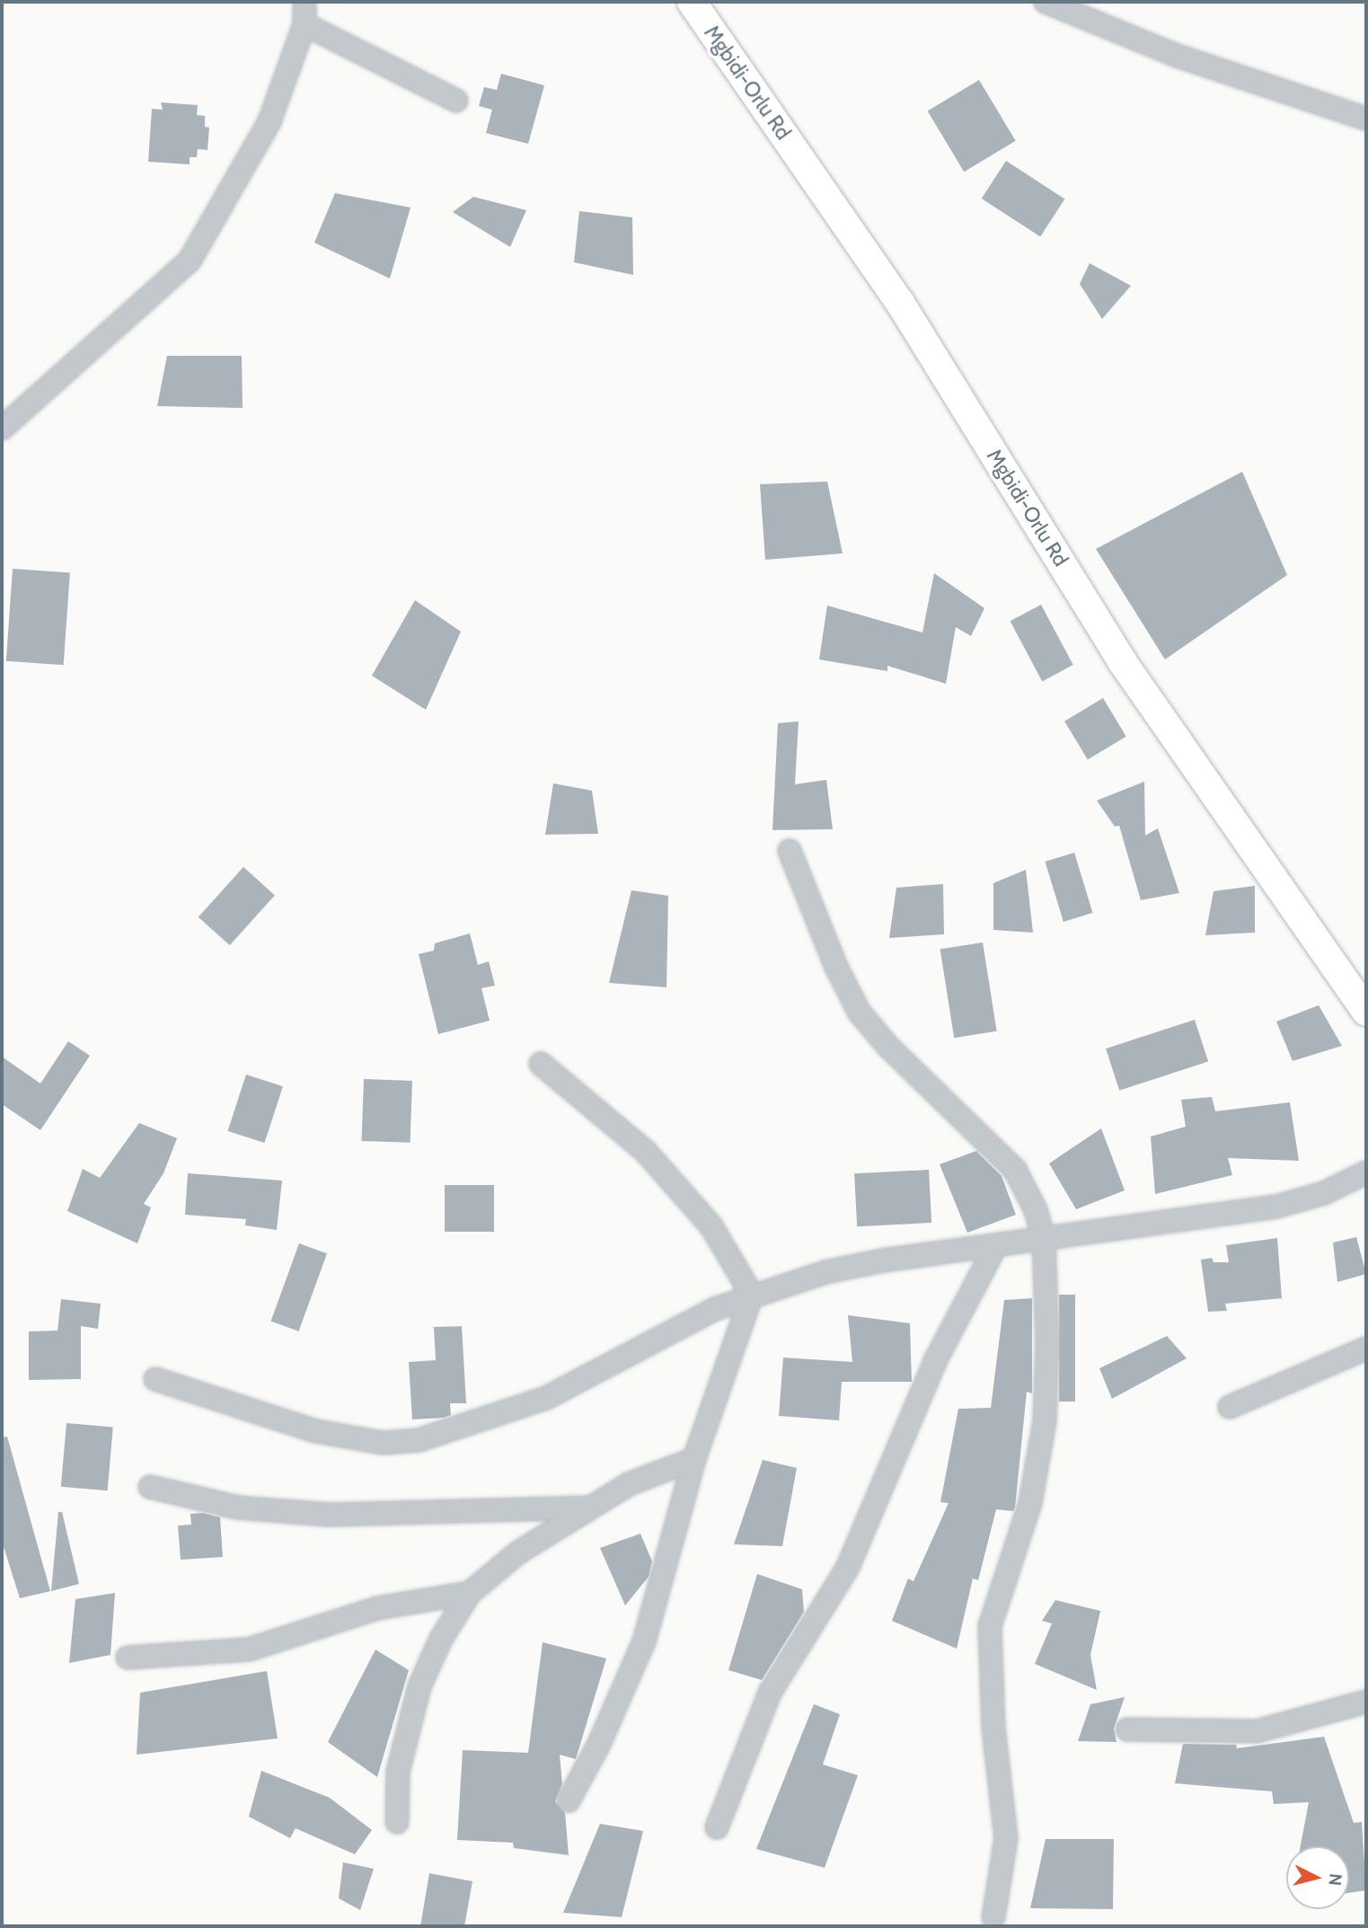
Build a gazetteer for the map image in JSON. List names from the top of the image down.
{
  "streets": {
    "main road": ["Mgbidi-Orlu Rd"]
  },
  "north": "right"
}
